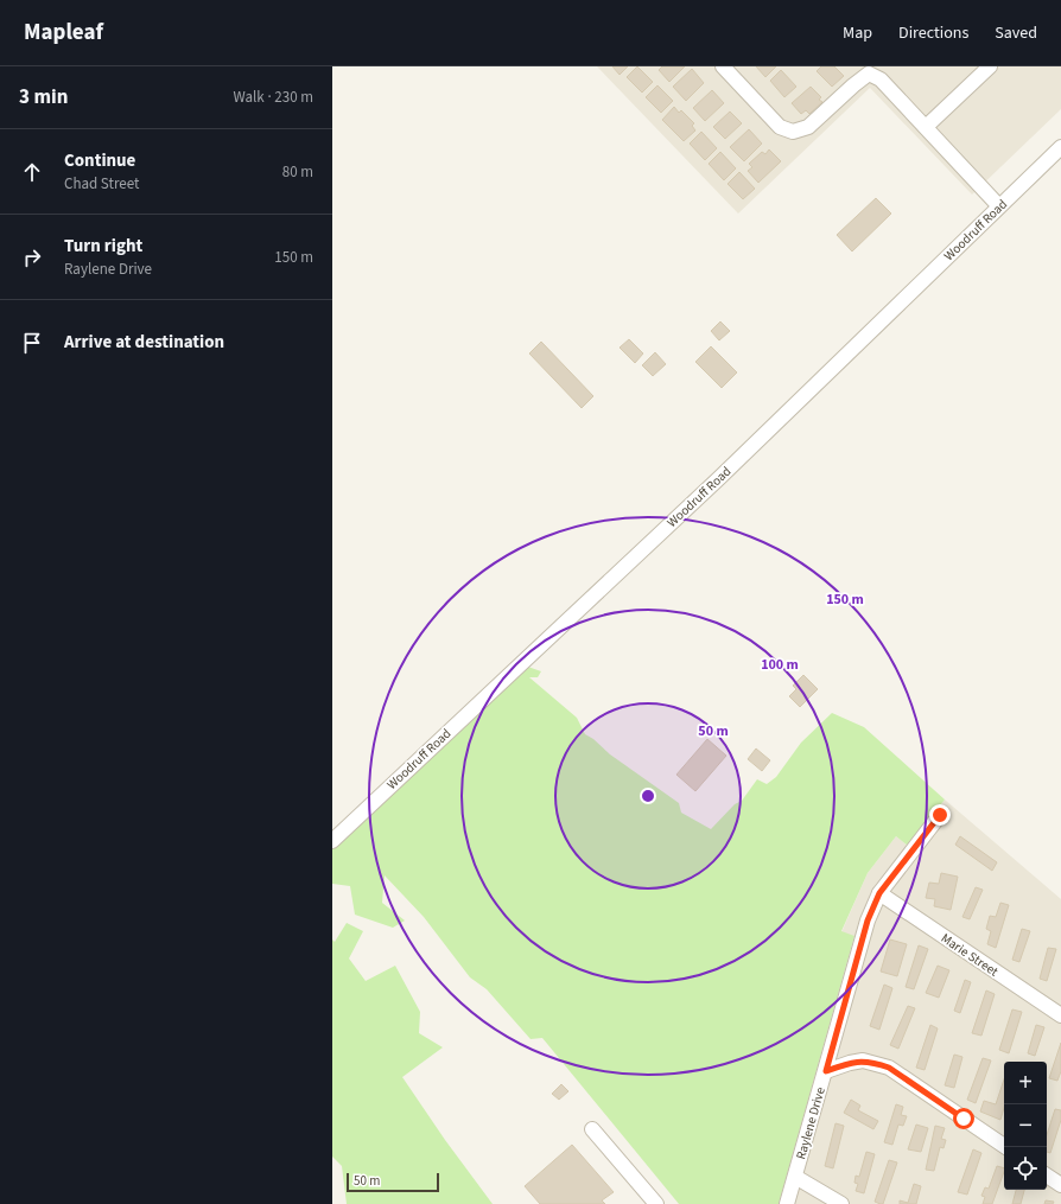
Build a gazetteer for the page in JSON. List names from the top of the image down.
{
  "streets": {
    "street": ["Woodruff Road", "Marie Street", "Raylene Drive"]
  },
  "crossings": [
    ["Marie Street", "Raylene Drive"]
  ],
  "scale_bar": "50 m",
  "page": {
    "header": "Mapleaf",
    "nav": ["Map", "Directions", "Saved"],
    "heading": ["3 min", "Walk · 230 m"],
    "list": [
      ["Continue", "Chad Street", "80 m"],
      ["Turn right", "Raylene Drive", "150 m"],
      "Arrive at destination"
    ],
    "map_buttons": ["+", "−"],
    "scale": "50 m"
  },
  "rings": ["150 m", "100 m", "50 m"]
}
